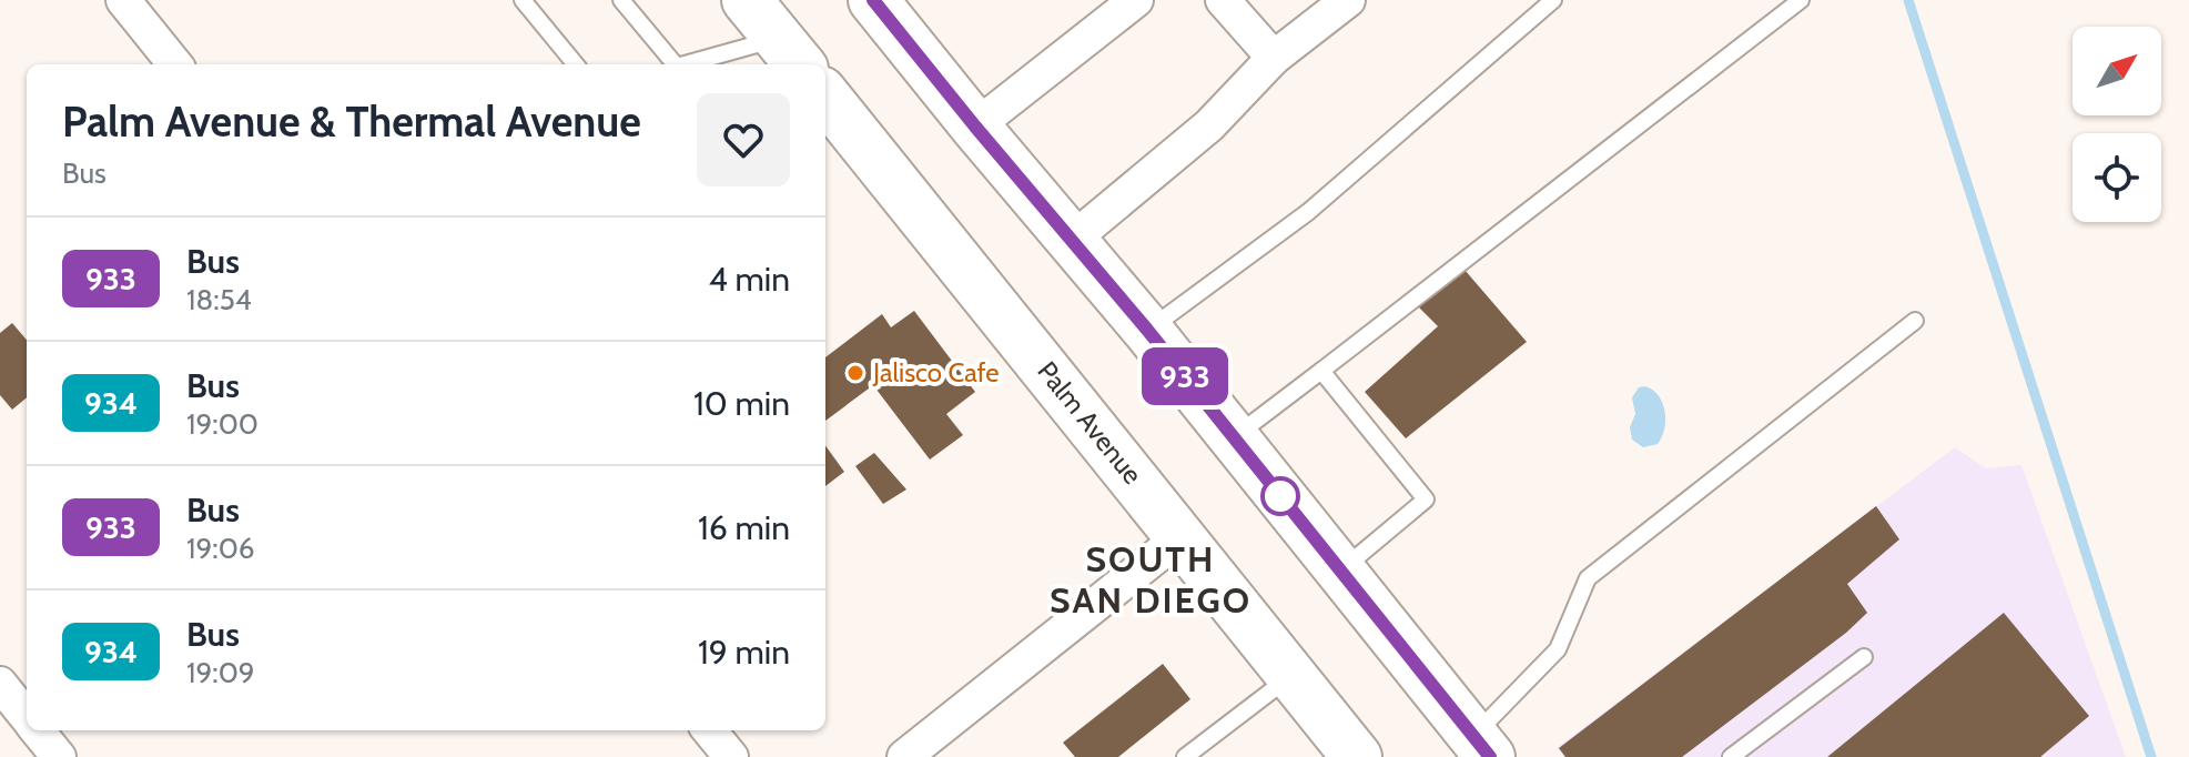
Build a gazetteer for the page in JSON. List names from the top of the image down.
{
  "streets": {
    "highway": ["Palm Avenue"]
  },
  "districts": ["SOUTH SAN DIEGO"],
  "places": ["Jalisco Cafe"],
  "lines": ["bus line 933"],
  "north": "top right",
  "page": {
    "on_map": "933",
    "heading": ["Palm Avenue & Thermal Avenue", "Bus"],
    "list": [
      {
        "mark": "933",
        "name": "Bus",
        "note": "18:54",
        "value": "4 min"
      },
      {
        "mark": "934",
        "name": "Bus",
        "note": "19:00",
        "value": "10 min"
      },
      {
        "mark": "933",
        "name": "Bus",
        "note": "19:06",
        "value": "16 min"
      },
      {
        "mark": "934",
        "name": "Bus",
        "note": "19:09",
        "value": "19 min"
      }
    ]
  }
}
